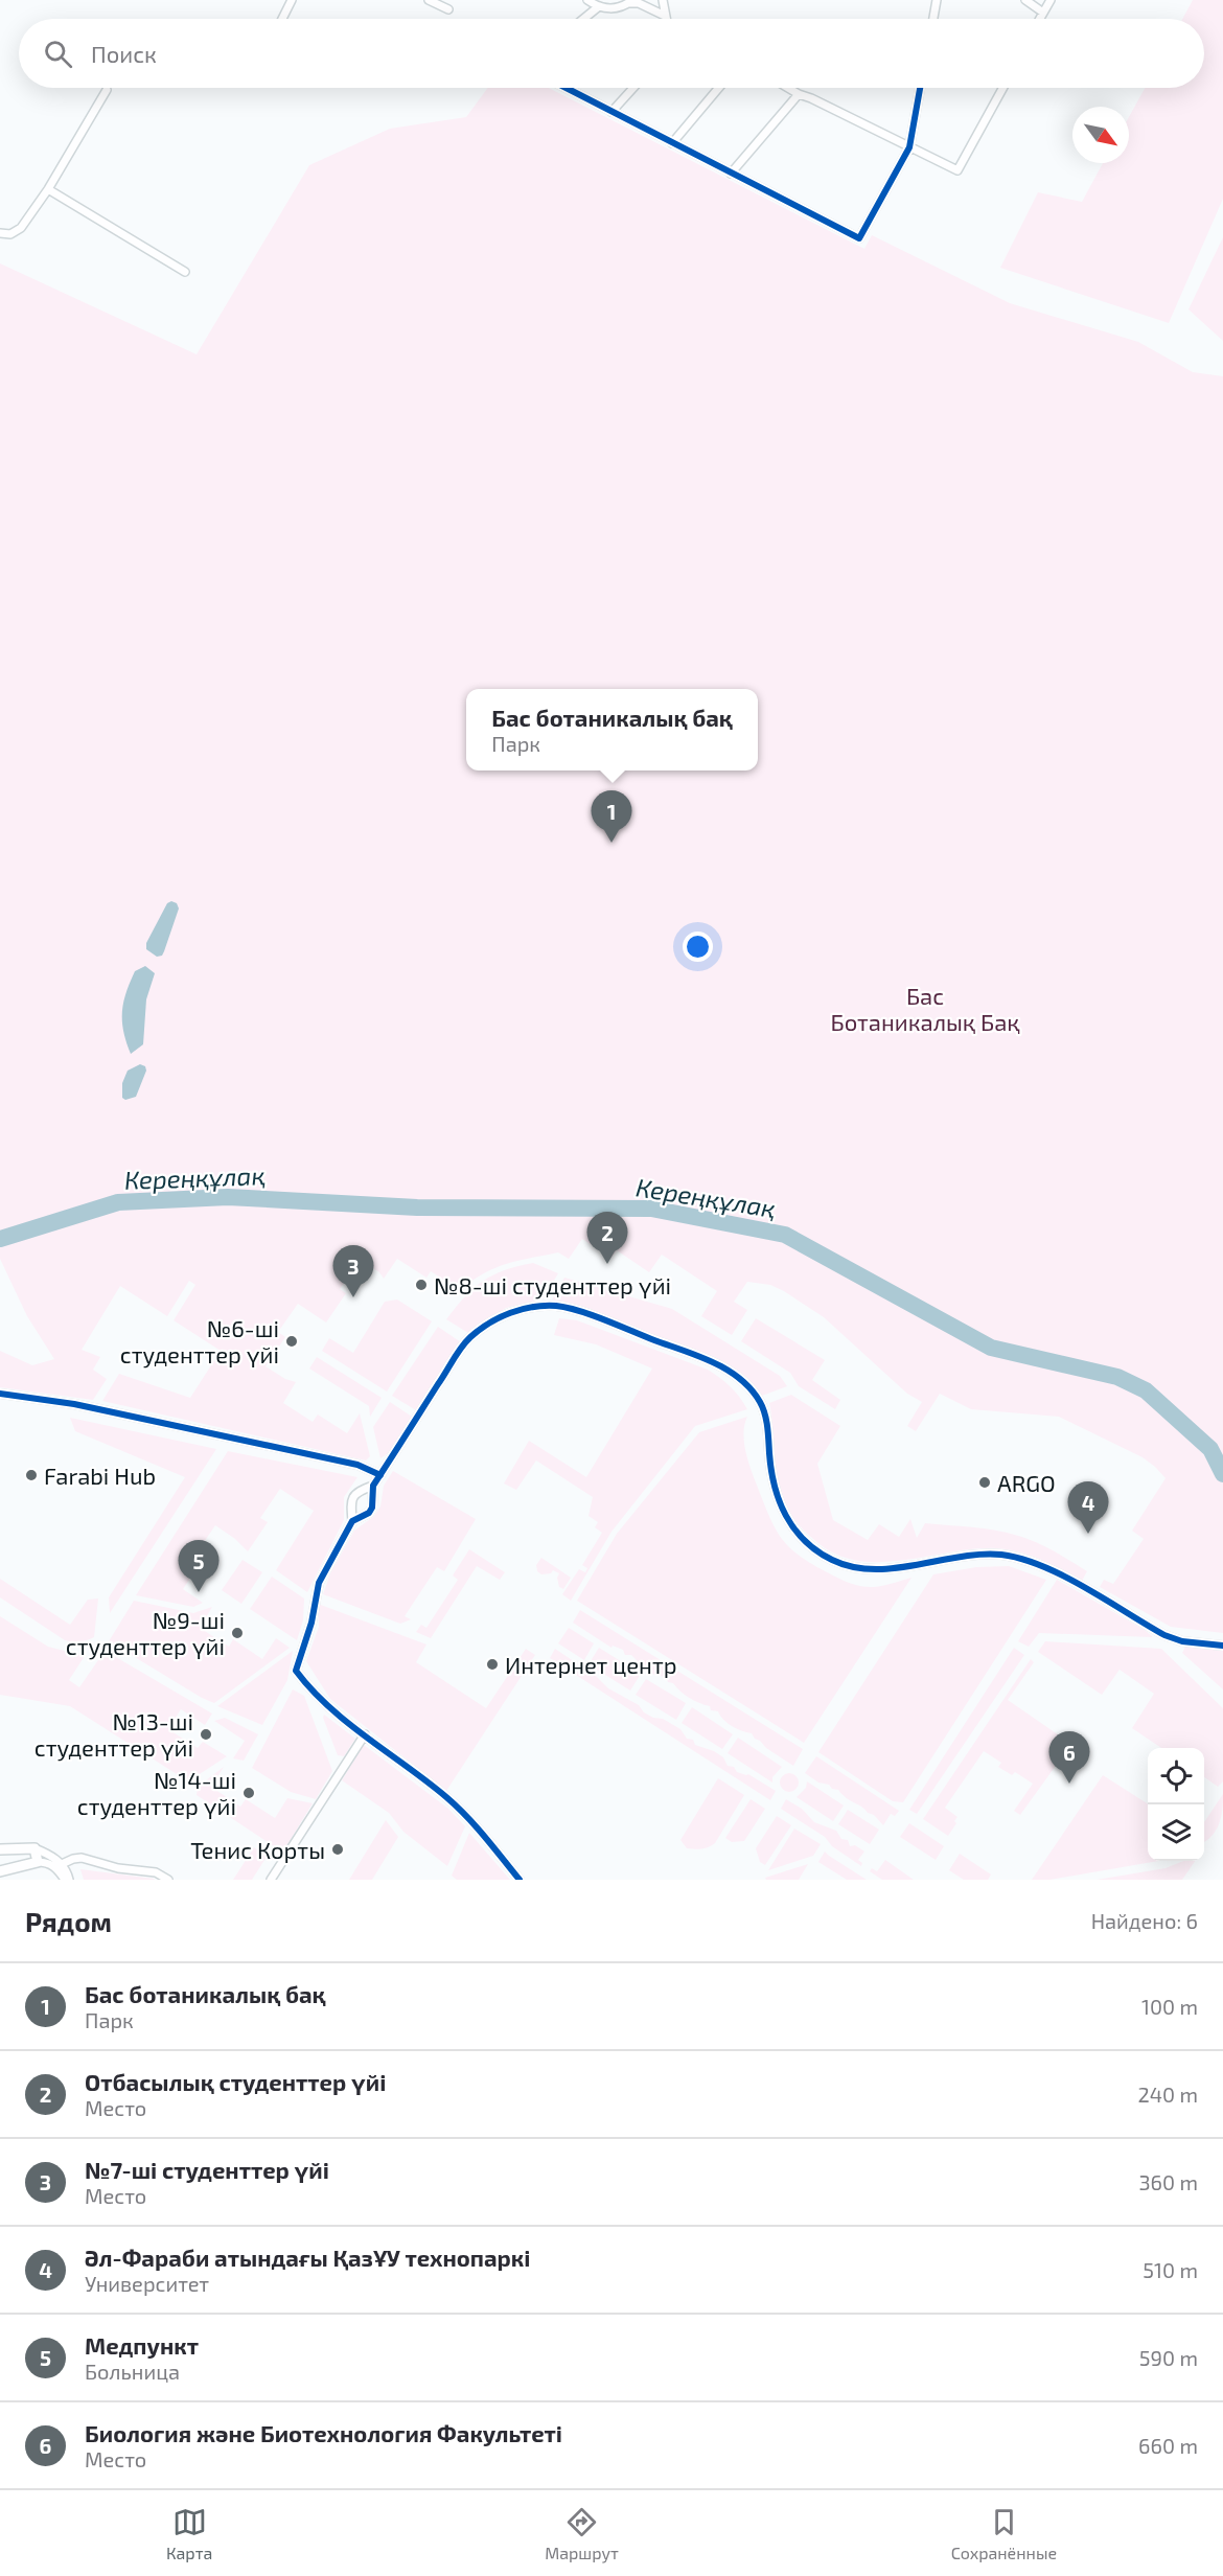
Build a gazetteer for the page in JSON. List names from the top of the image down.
{
  "water": ["Кереңқұлақ"],
  "parks": ["Бас Ботаникалық Бақ"],
  "places": [
    "№8-ші студенттер үйі",
    "№6-ші студенттер үйі",
    "Farabi Hub",
    "ARGO",
    "№9-ші студенттер үйі",
    "Интернет центр",
    "№13-ші студенттер үйі",
    "№14-ші студенттер үйі",
    "Тенис Корты"
  ],
  "north": "bottom right",
  "page": {
    "search": "Поиск",
    "popup": ["Бас ботаникалық бақ", "Парк"],
    "pins": [
      "1",
      "2",
      "3",
      "4",
      "5",
      "6"
    ],
    "heading": ["Рядом", "Найдено: 6"],
    "list": [
      {
        "mark": "1",
        "name": "Бас ботаникалық бақ",
        "note": "Парк",
        "value": "100 m"
      },
      {
        "mark": "2",
        "name": "Отбасылық студенттер үйі",
        "note": "Место",
        "value": "240 m"
      },
      {
        "mark": "3",
        "name": "№7-ші студенттер үйі",
        "note": "Место",
        "value": "360 m"
      },
      {
        "mark": "4",
        "name": "Әл-Фараби атындағы ҚазҰУ технопаркі",
        "note": "Университет",
        "value": "510 m"
      },
      {
        "mark": "5",
        "name": "Медпункт",
        "note": "Больница",
        "value": "590 m"
      },
      {
        "mark": "6",
        "name": "Биология және Биотехнология Факультеті",
        "note": "Место",
        "value": "660 m"
      }
    ],
    "nav": ["Карта", "Маршрут", "Сохранённые"]
  }
}
